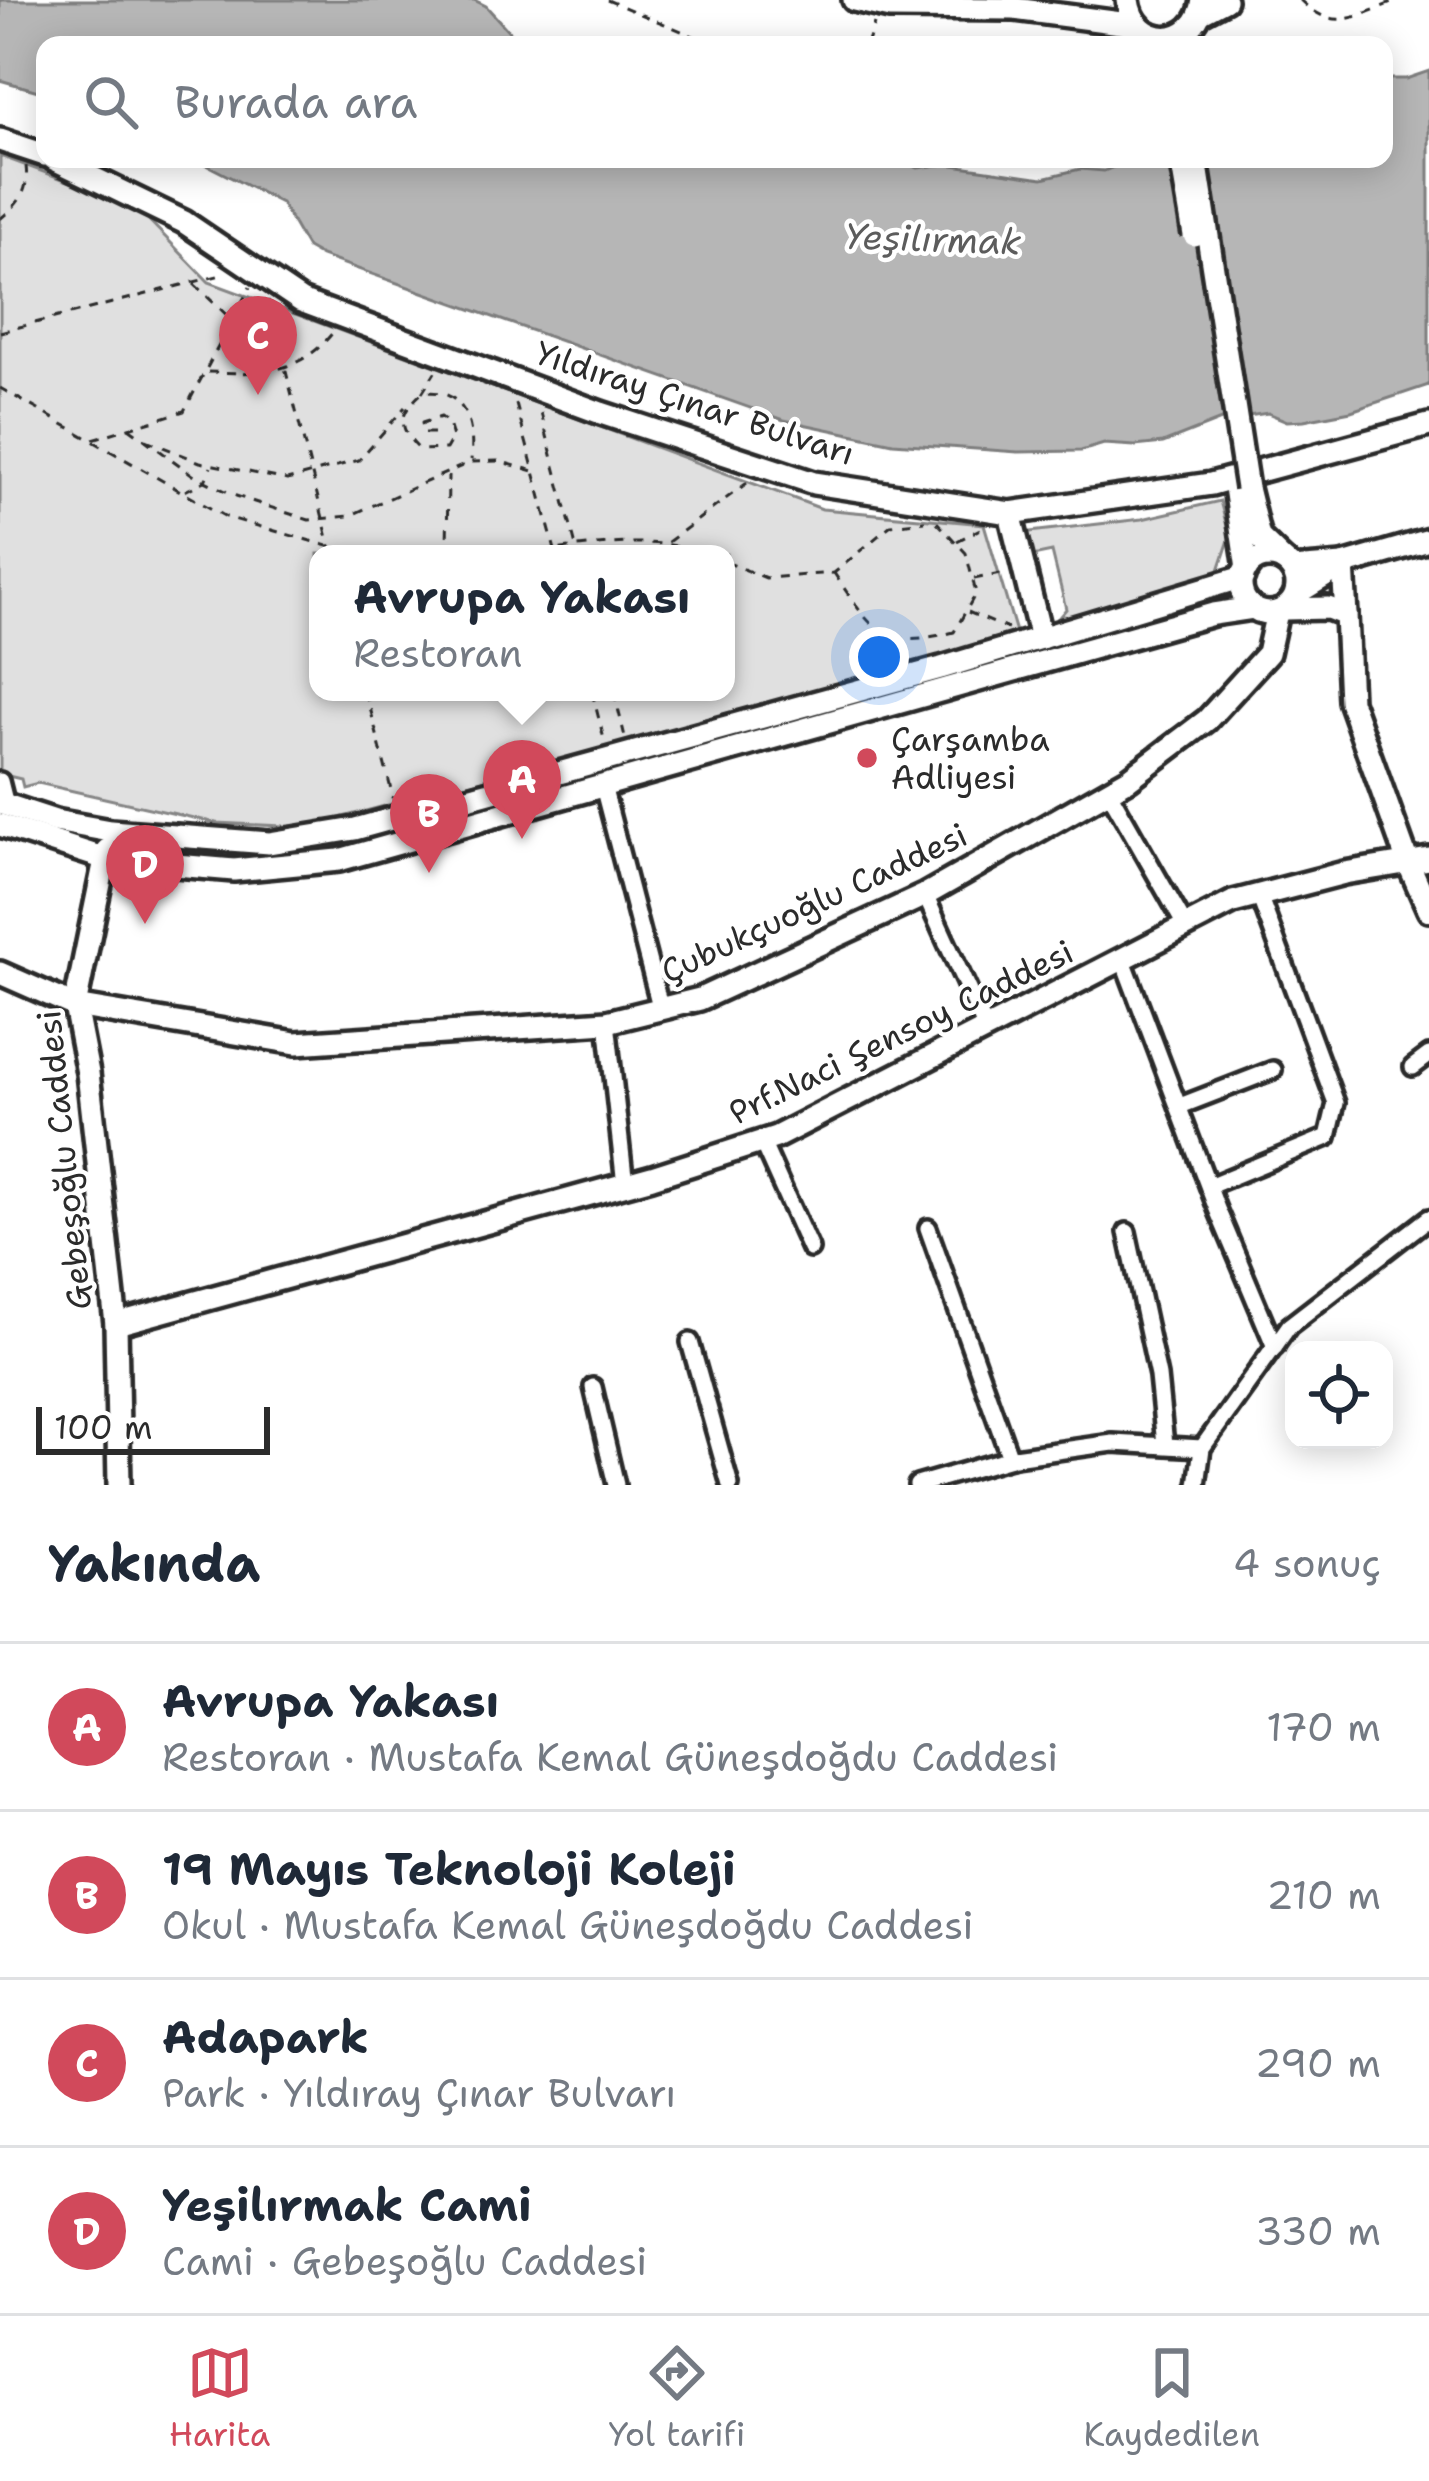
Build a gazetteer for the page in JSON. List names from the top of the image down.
{
  "streets": {
    "main road": [
      "Yıldıray Çınar Bulvarı",
      "Çubukçuoğlu Caddesi",
      "Prf.Naci Şensoy Caddesi",
      "Gebeşoğlu Caddesi"
    ]
  },
  "crossings": [
    ["Çubukçuoğlu Caddesi", "Gebeşoğlu Caddesi"],
    ["Prf.Naci Şensoy Caddesi", "Gebeşoğlu Caddesi"]
  ],
  "water": ["Yeşilırmak"],
  "places": ["Çarşamba Adliyesi"],
  "scale_bar": "100 m",
  "page": {
    "search": "Burada ara",
    "pins": [
      "C",
      "A",
      "B",
      "D"
    ],
    "popup": ["Avrupa Yakası", "Restoran"],
    "scale": "100 m",
    "heading": ["Yakında", "4 sonuç"],
    "list": [
      {
        "mark": "A",
        "name": "Avrupa Yakası",
        "note": "Restoran · Mustafa Kemal Güneşdoğdu Caddesi",
        "value": "170 m"
      },
      {
        "mark": "B",
        "name": "19 Mayıs Teknoloji Koleji",
        "note": "Okul · Mustafa Kemal Güneşdoğdu Caddesi",
        "value": "210 m"
      },
      {
        "mark": "C",
        "name": "Adapark",
        "note": "Park · Yıldıray Çınar Bulvarı",
        "value": "290 m"
      },
      {
        "mark": "D",
        "name": "Yeşilırmak Cami",
        "note": "Cami · Gebeşoğlu Caddesi",
        "value": "330 m"
      }
    ],
    "nav": ["Harita", "Yol tarifi", "Kaydedilen"]
  }
}
